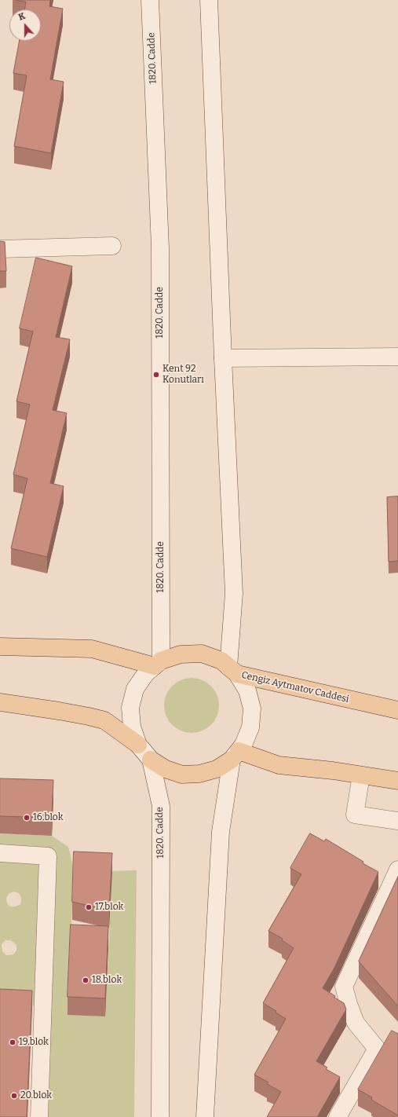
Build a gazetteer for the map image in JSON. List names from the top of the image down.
{
  "streets": {
    "main road": ["1820. Cadde", "Cengiz Aytmatov Caddesi"]
  },
  "crossings": [
    ["1820. Cadde", "Cengiz Aytmatov Caddesi"]
  ],
  "places": [
    "Kent 92 Konutları",
    "16.blok",
    "17.blok",
    "18.blok",
    "19.blok",
    "20.blok"
  ],
  "north": "top"
}
